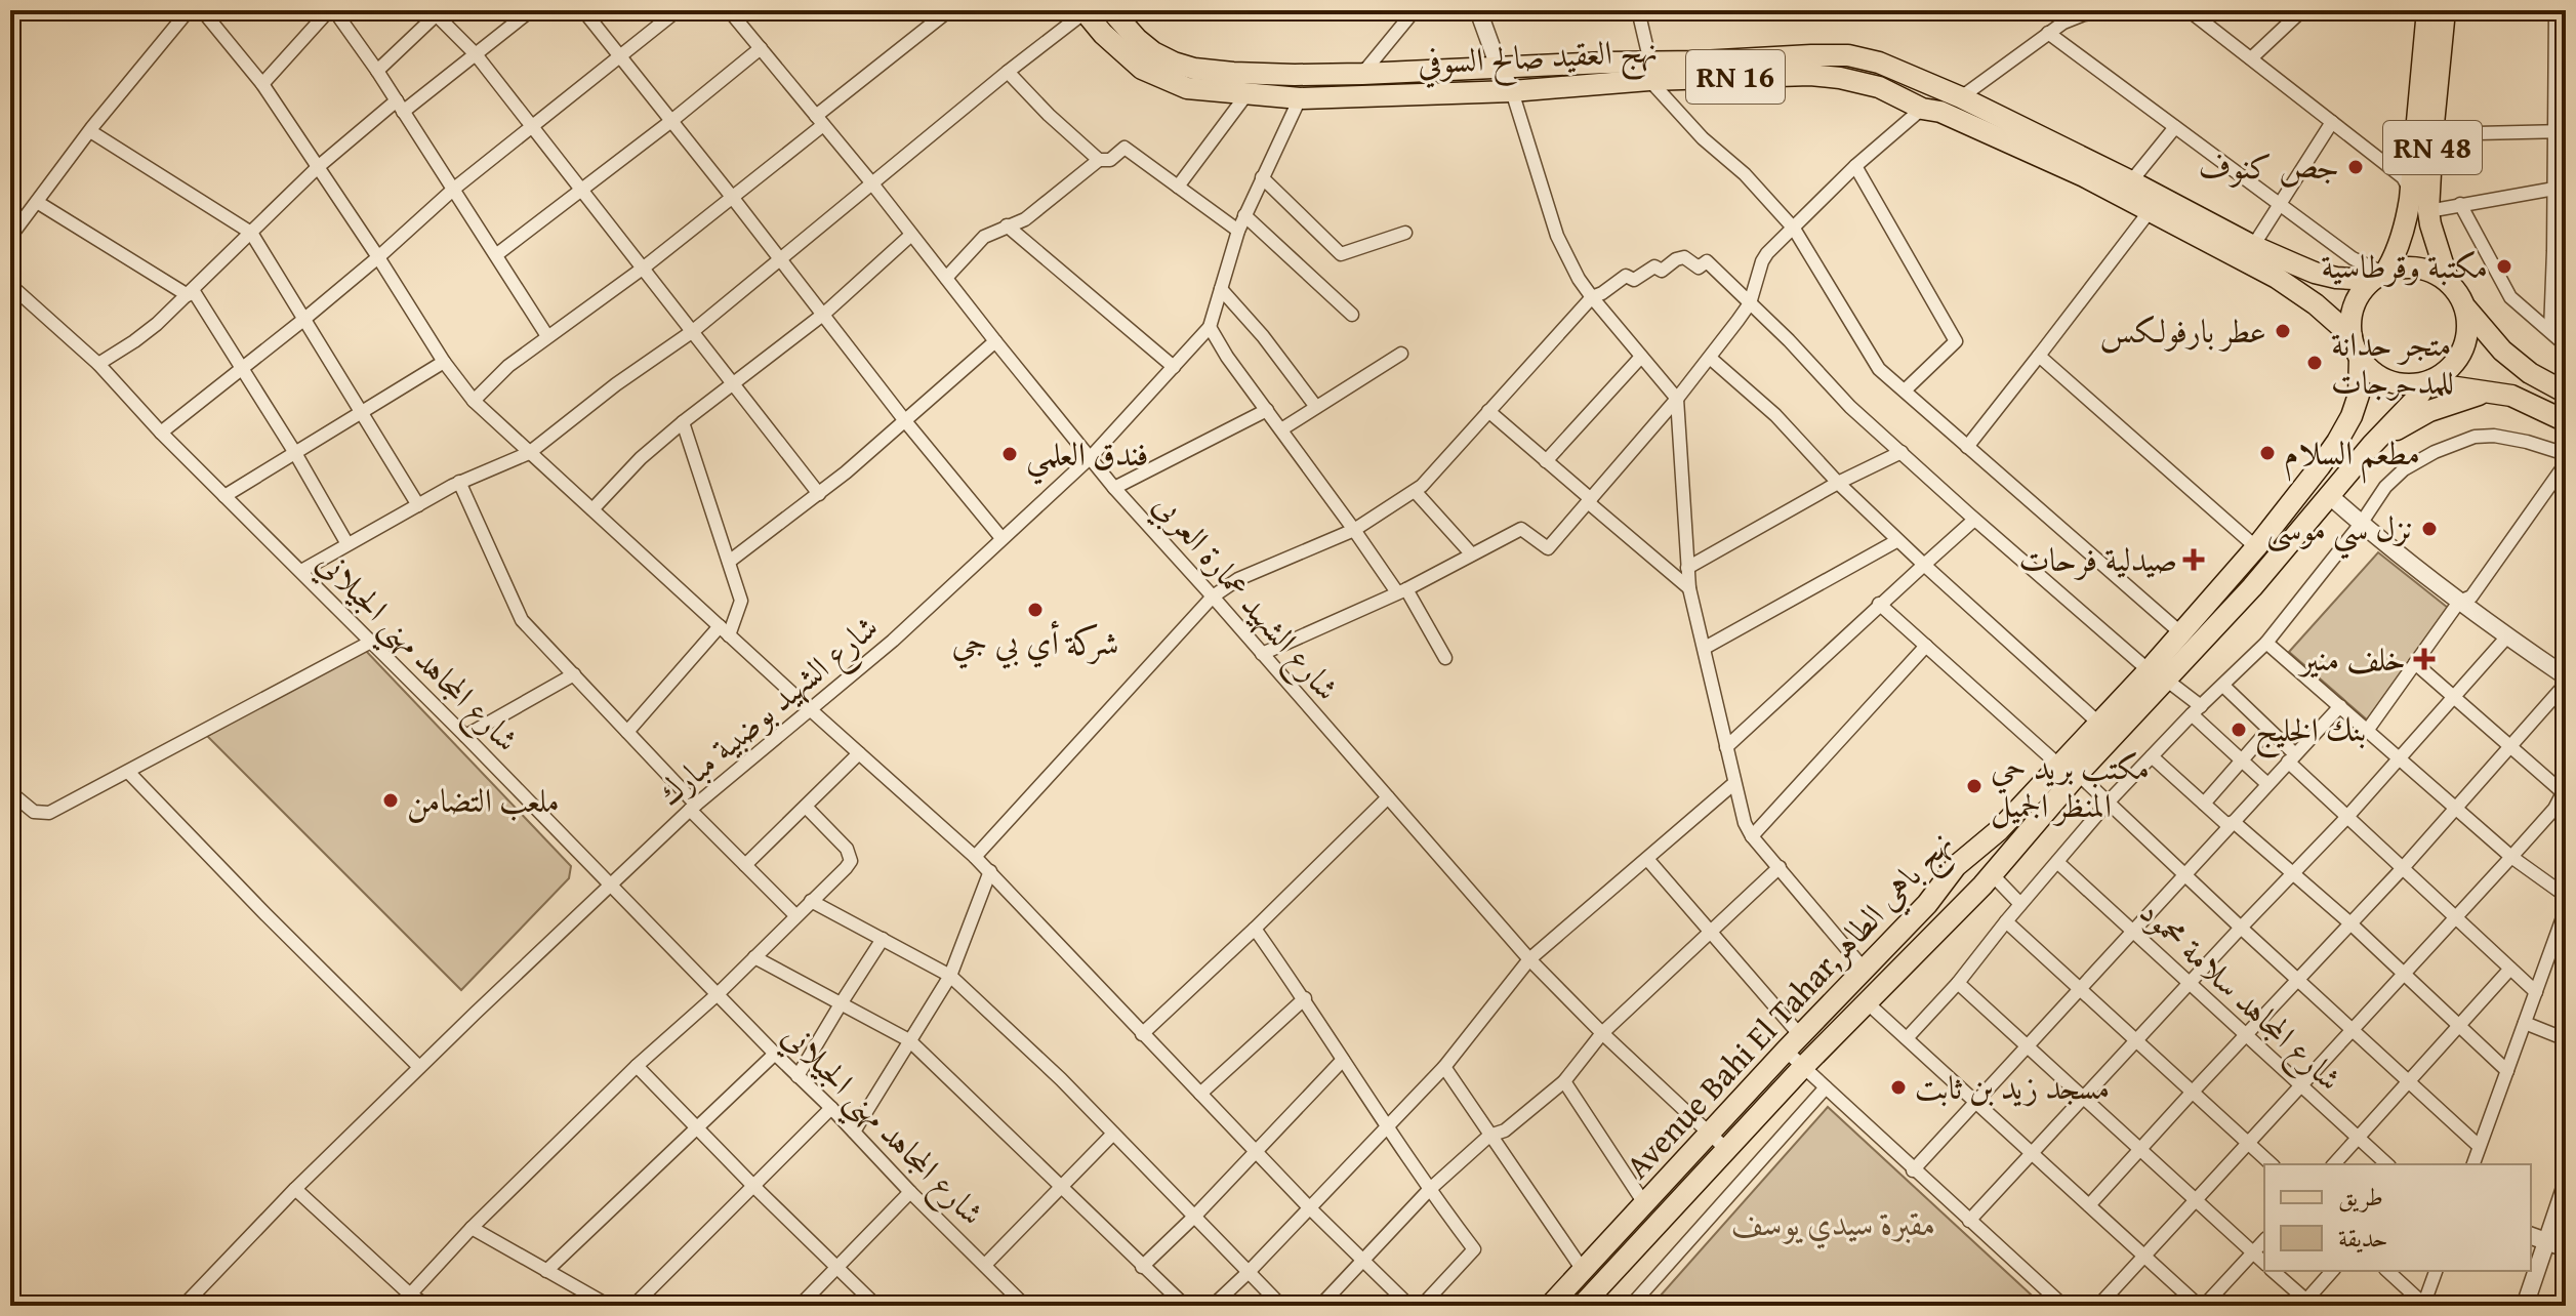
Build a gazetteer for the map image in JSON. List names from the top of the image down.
{
  "streets": {
    "main road": [
      "نهج العقيد صالح السوفي",
      "RN 16",
      "RN 48",
      "Avenue Bahi El Tahar,نهج باهي الطاهر"
    ],
    "street": [
      "شارع الشهيد عمارة العربي",
      "شارع المجاهد مهني الجيلاني",
      "شارع الشهيد بوضبية مبارك",
      "شارع المجاهد سلامة محمود"
    ]
  },
  "crossings": [
    ["نهج العقيد صالح السوفي", "RN 48"],
    ["نهج العقيد صالح السوفي", "شارع الشهيد بوضبية مبارك"],
    ["نهج العقيد صالح السوفي", "Avenue Bahi El Tahar,نهج باهي الطاهر"],
    ["RN 48", "Avenue Bahi El Tahar,نهج باهي الطاهر"],
    ["شارع الشهيد عمارة العربي", "شارع الشهيد بوضبية مبارك"],
    ["شارع الشهيد عمارة العربي", "Avenue Bahi El Tahar,نهج باهي الطاهر"],
    ["شارع المجاهد مهني الجيلاني", "شارع الشهيد بوضبية مبارك"]
  ],
  "parks": ["مقبرة سيدي يوسف"],
  "places": {
    "other": [
      "جص كنوف",
      "مكتبة وقرطاسية",
      "عطر بارفولكس",
      "متجر حدانة للمدحرجات",
      "مطعم السلام",
      "فندق العلمي",
      "نزل سي موسى",
      "شركة أي بي جي",
      "بنك الخليج",
      "مكتب بريد حي المنظر الجميل",
      "ملعب التضامن",
      "مسجد زيد بن ثابت"
    ],
    "health": ["صيدلية فرحات", "خلف منير"]
  },
  "legend": ["طريق", "حديقة"]
}
